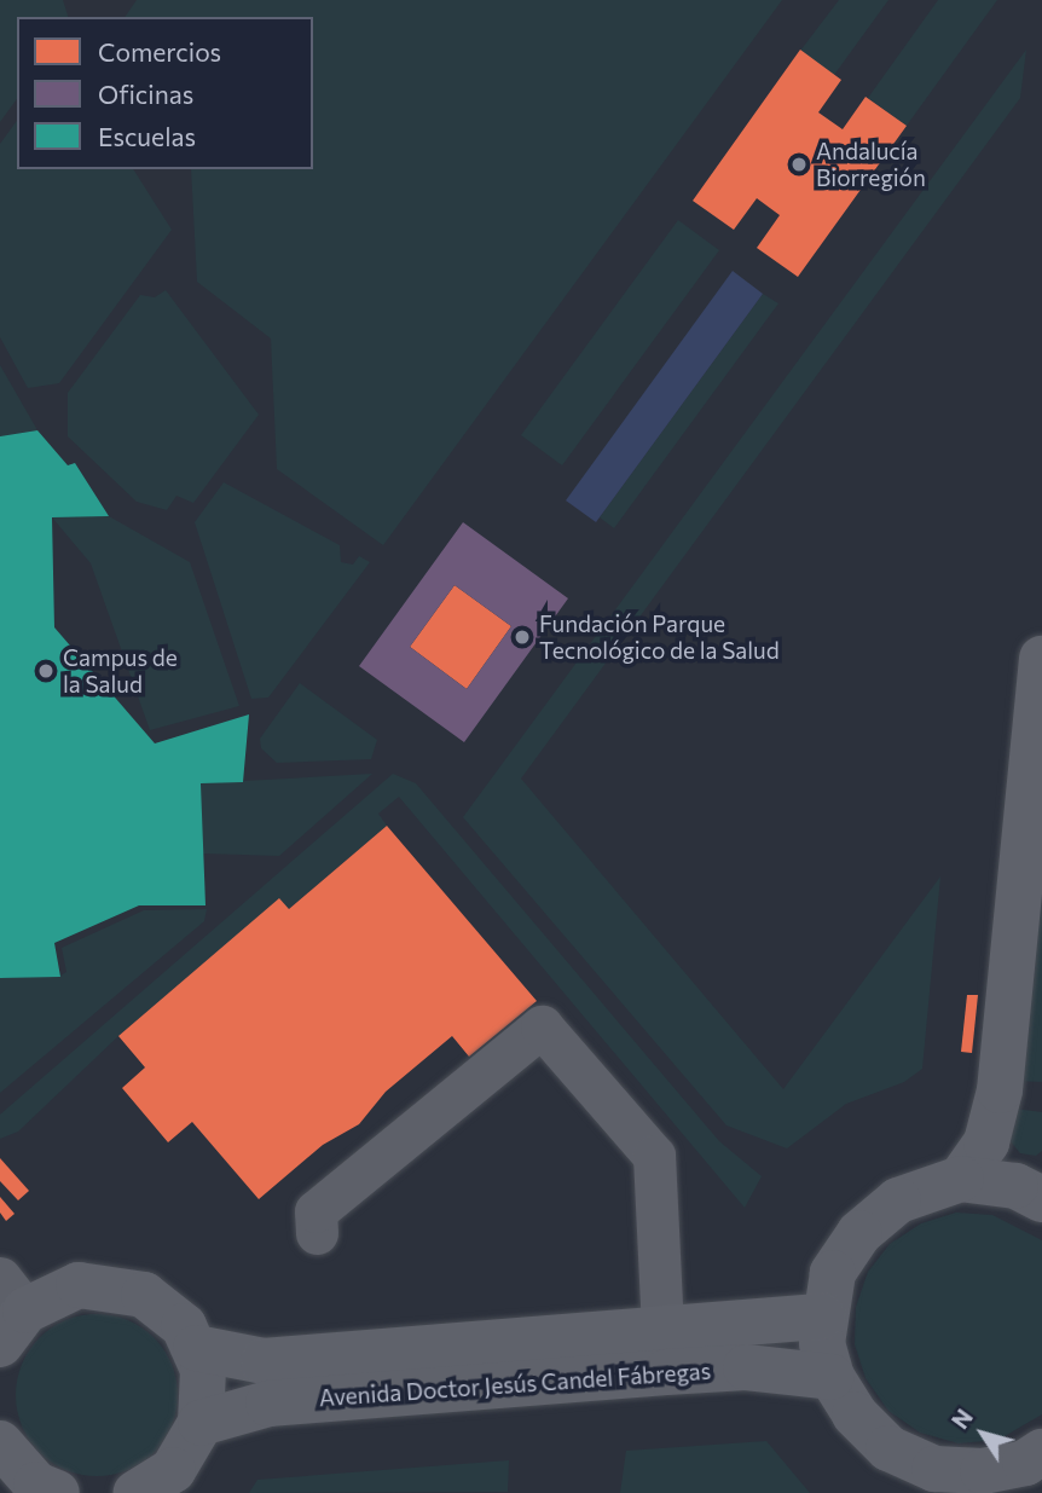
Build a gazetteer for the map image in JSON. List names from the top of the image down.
{
  "streets": {
    "main road": ["Avenida Doctor Jesús Candel Fábregas"]
  },
  "places": ["Andalucía Biorregión", "Fundación Parque Tecnológico de la Salud", "Campus de la Salud"],
  "legend": ["Comercios", "Oficinas", "Escuelas"],
  "north": "top left"
}
